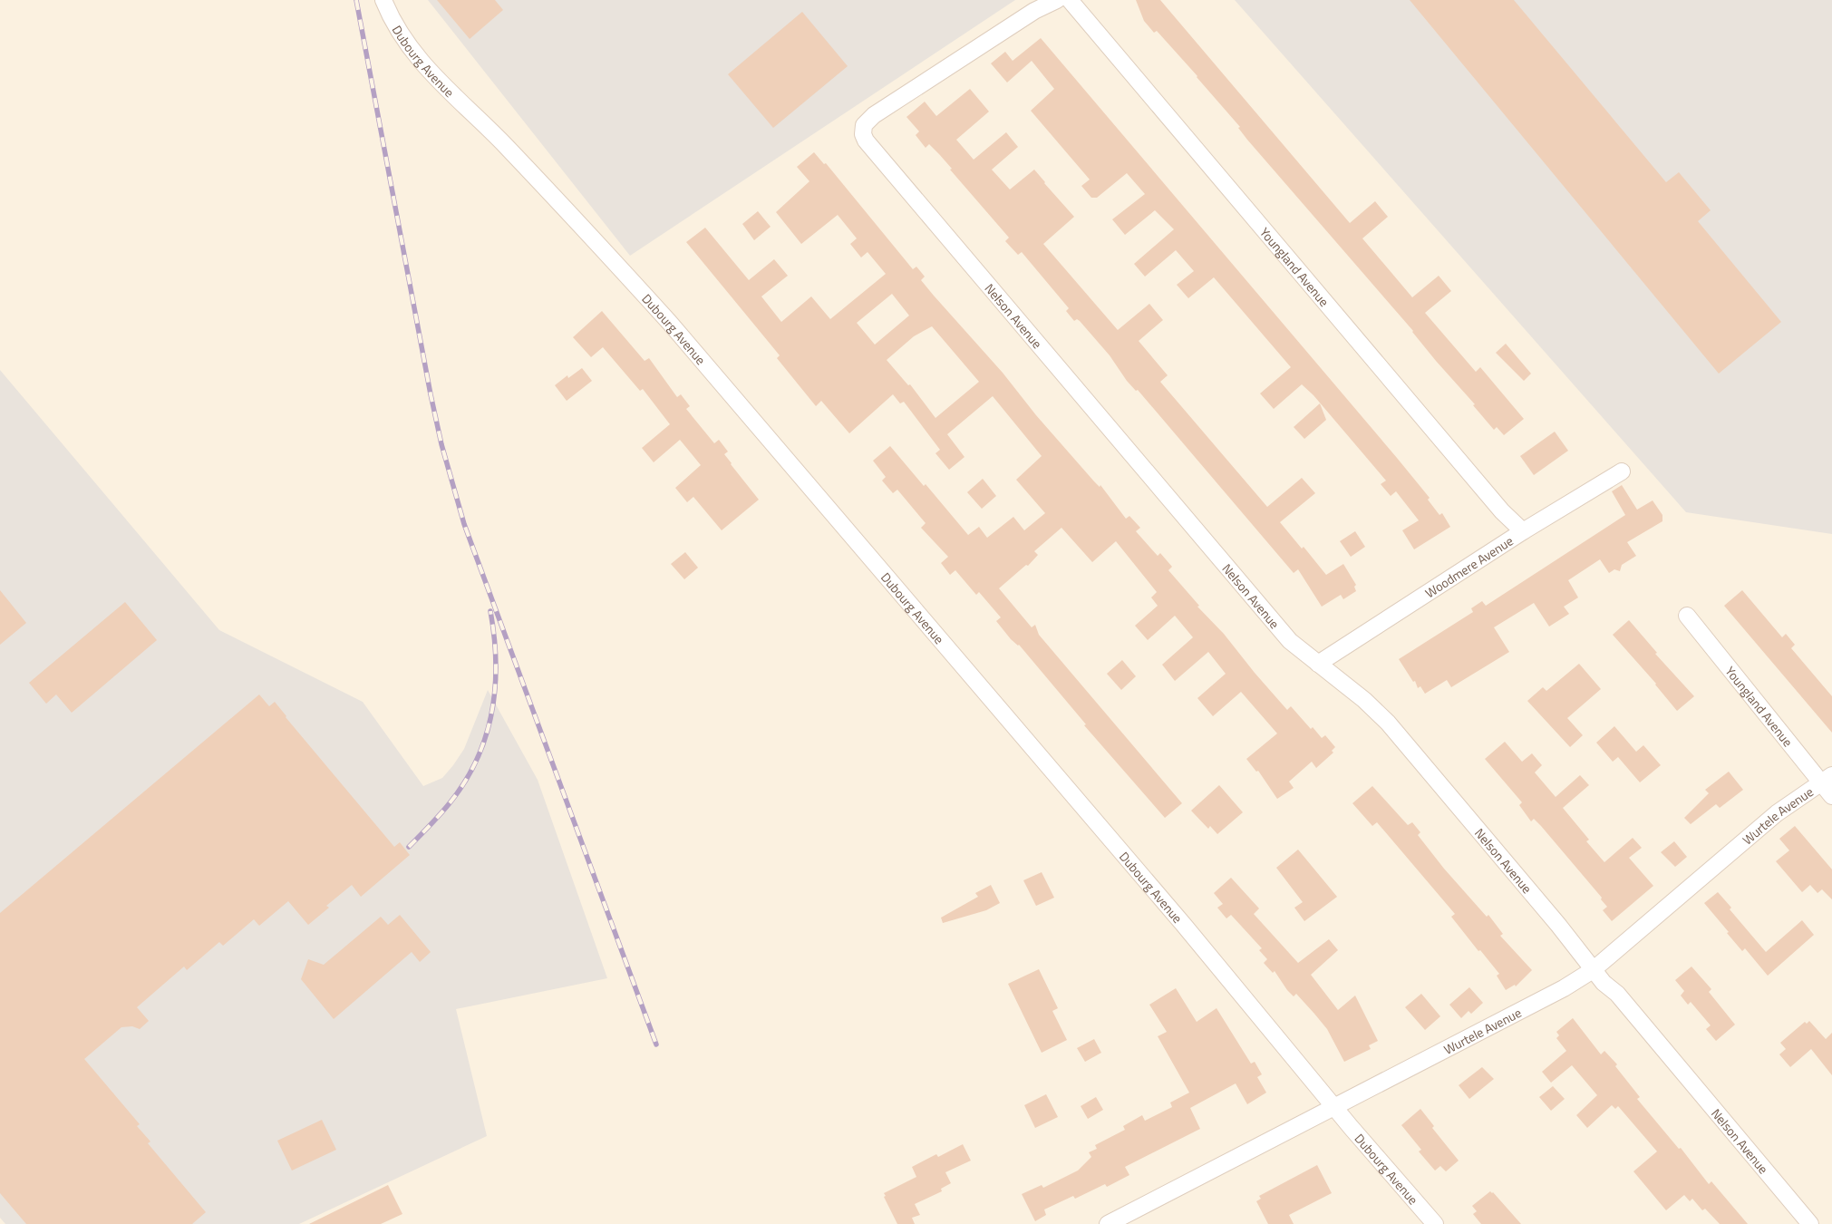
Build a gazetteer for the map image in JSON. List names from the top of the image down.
{
  "streets": {
    "street": [
      "Dubourg Avenue",
      "Youngland Avenue",
      "Nelson Avenue",
      "Woodmere Avenue",
      "Wurtele Avenue"
    ]
  },
  "crossings": [
    ["Dubourg Avenue", "Wurtele Avenue"],
    ["Youngland Avenue", "Woodmere Avenue"],
    ["Youngland Avenue", "Wurtele Avenue"],
    ["Nelson Avenue", "Woodmere Avenue"],
    ["Nelson Avenue", "Wurtele Avenue"]
  ]
}
